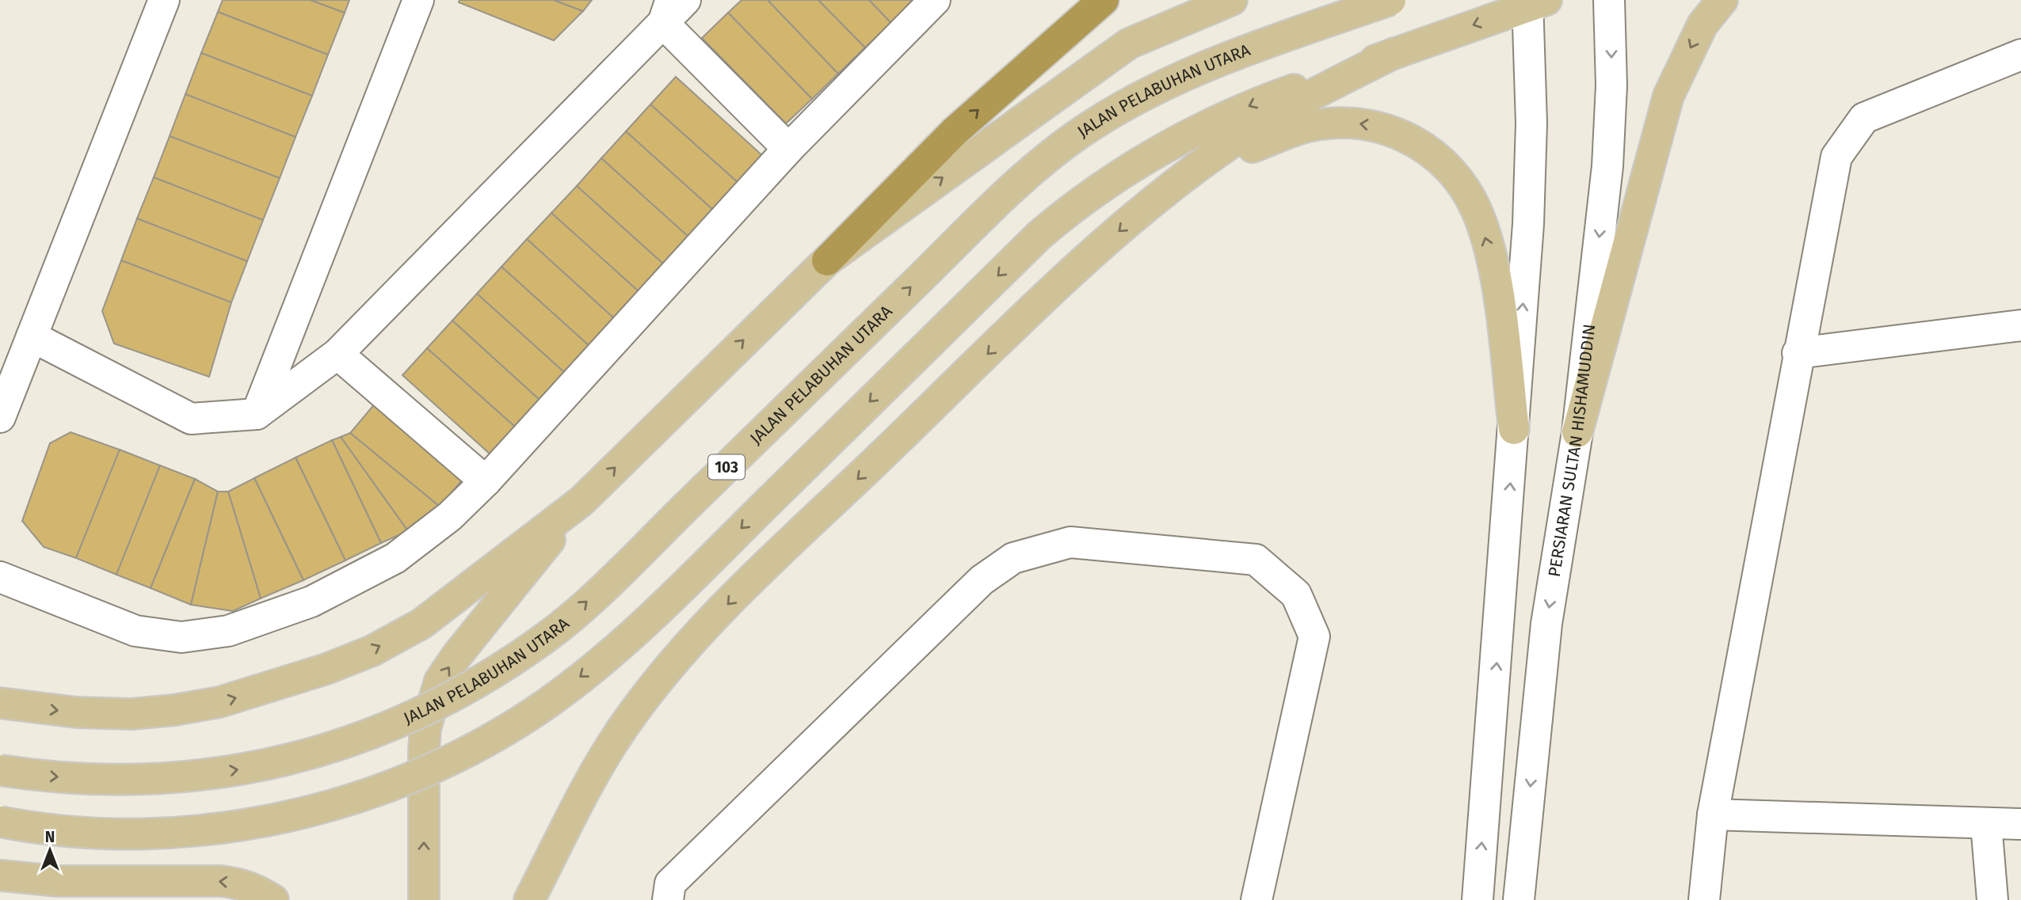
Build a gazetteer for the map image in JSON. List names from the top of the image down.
{
  "streets": {
    "main road": ["JALAN PELABUHAN UTARA", "103"],
    "street": ["PERSIARAN SULTAN HISHAMUDDIN"]
  },
  "north": "top"
}
